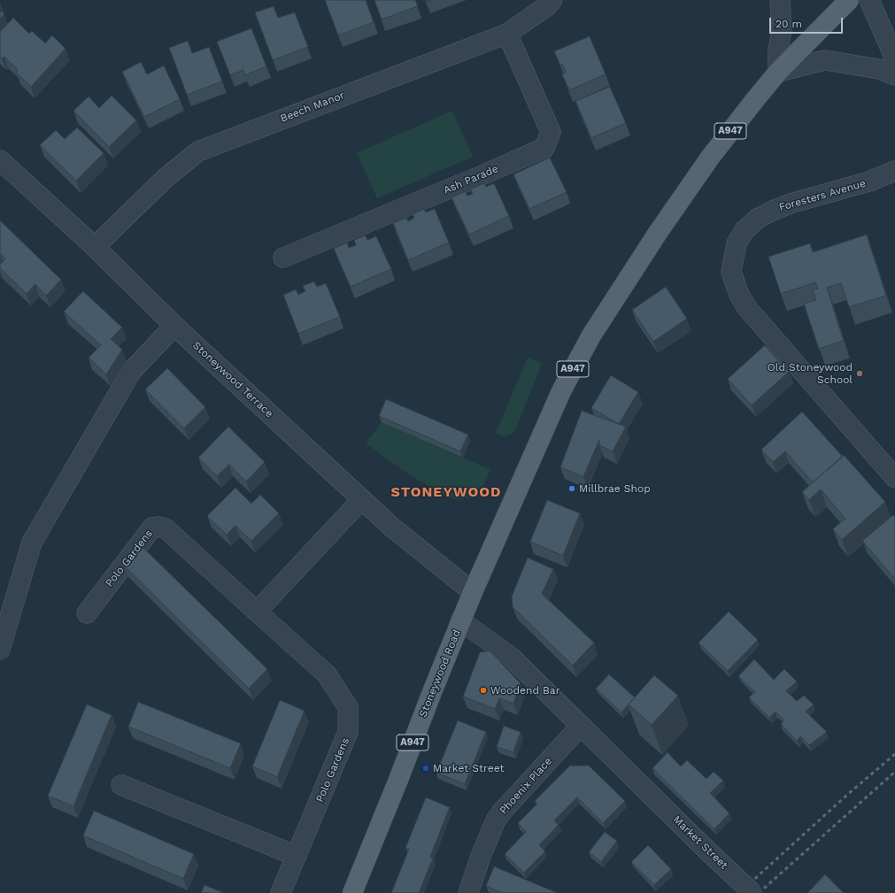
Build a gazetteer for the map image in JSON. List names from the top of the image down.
{
  "streets": {
    "main road": ["A947", "Stoneywood Road"],
    "street": [
      "Beech Manor",
      "Ash Parade",
      "Foresters Avenue",
      "Stoneywood Terrace",
      "Polo Gardens",
      "Phoenix Place",
      "Market Street"
    ]
  },
  "crossings": [
    ["Beech Manor", "Ash Parade"],
    ["Beech Manor", "Stoneywood Terrace"],
    ["A947", "Stoneywood Terrace"],
    ["A947", "Stoneywood Road"],
    ["Stoneywood Terrace", "Stoneywood Road"],
    ["Stoneywood Road", "Market Street"],
    ["Phoenix Place", "Market Street"]
  ],
  "districts": ["STONEYWOOD"],
  "places": [
    "Old Stoneywood School",
    "Millbrae Shop",
    "Woodend Bar",
    "Market Street"
  ],
  "scale_bar": "20 m"
}
